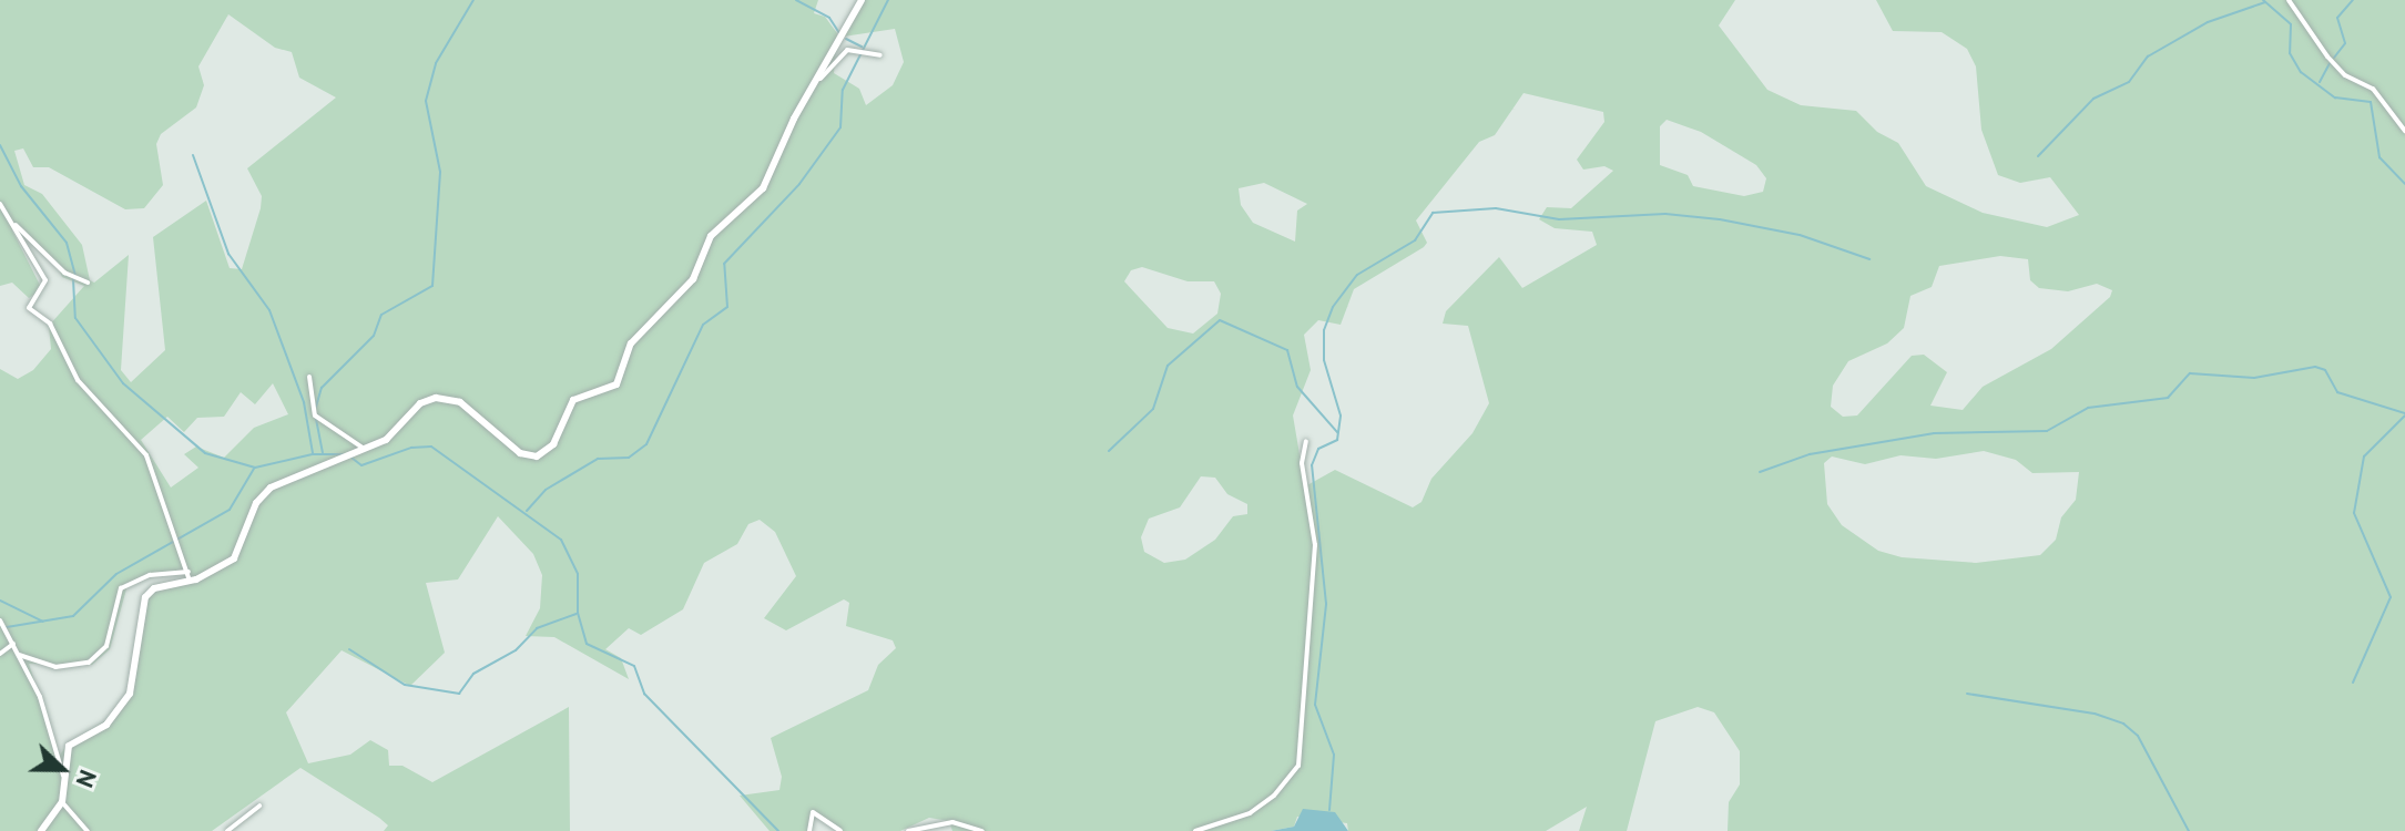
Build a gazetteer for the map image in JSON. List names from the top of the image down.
{
  "north": "right"
}
